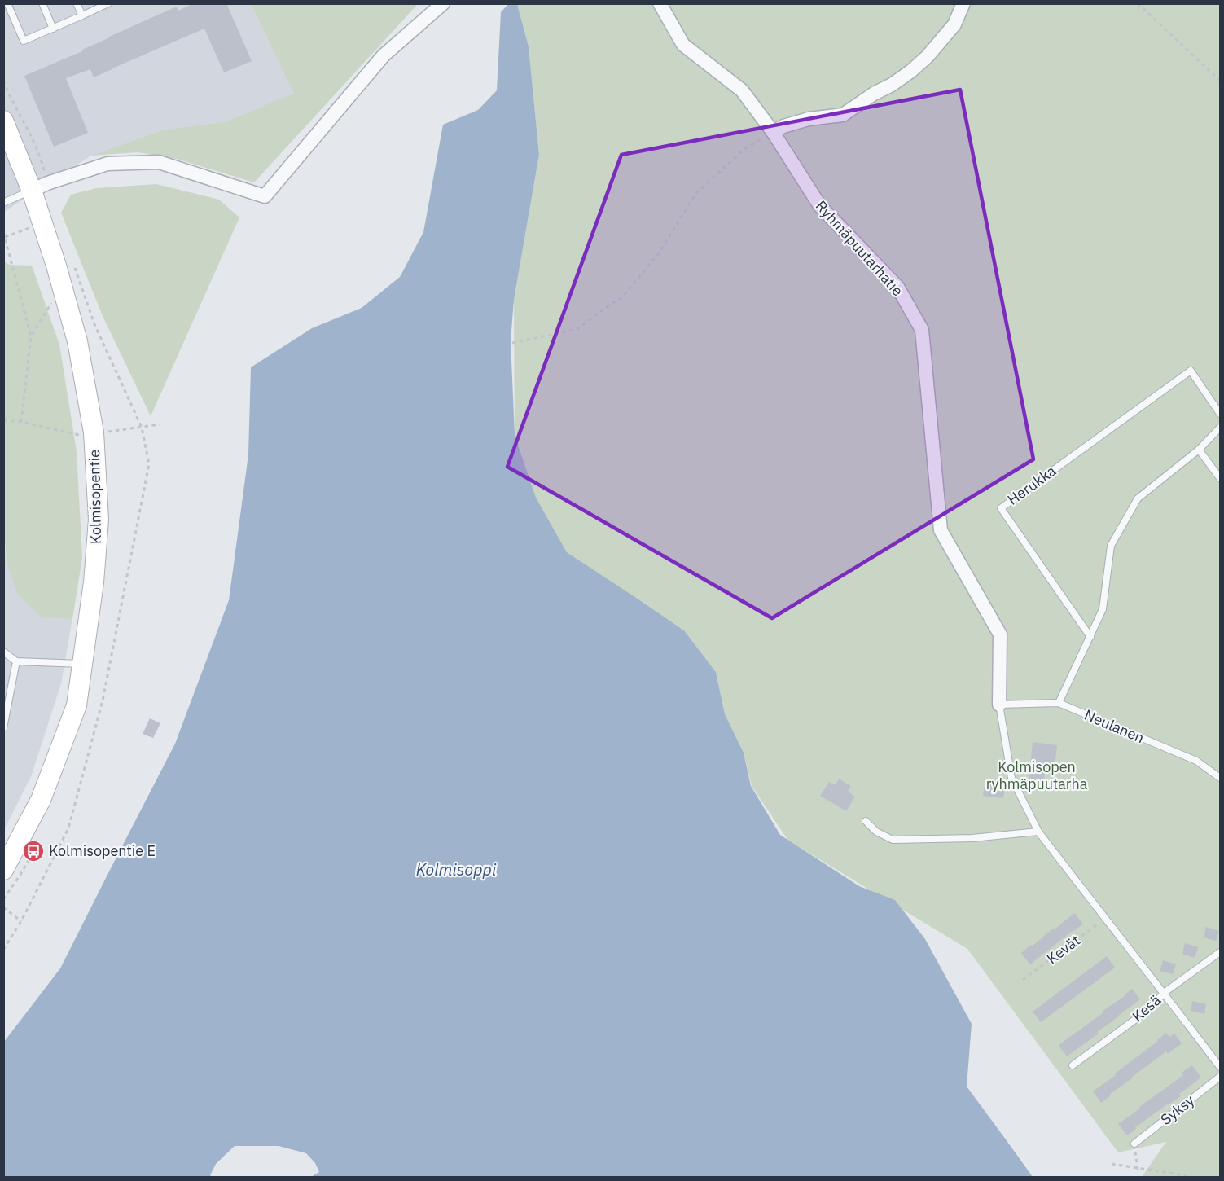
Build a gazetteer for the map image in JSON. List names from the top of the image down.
{
  "streets": {
    "main road": ["Kolmisopentie"],
    "street": ["Ryhmäpuutarhatie"],
    "lane": [
      "Herukka",
      "Neulanen",
      "Kesä",
      "Syksy"
    ],
    "path": ["Kevät"]
  },
  "crossings": [
    ["Ryhmäpuutarhatie", "Neulanen"]
  ],
  "water": ["Kolmisoppi"],
  "parks": ["Kolmisopen ryhmäpuutarha"],
  "places": {
    "bus stop": ["Kolmisopentie E"]
  }
}
